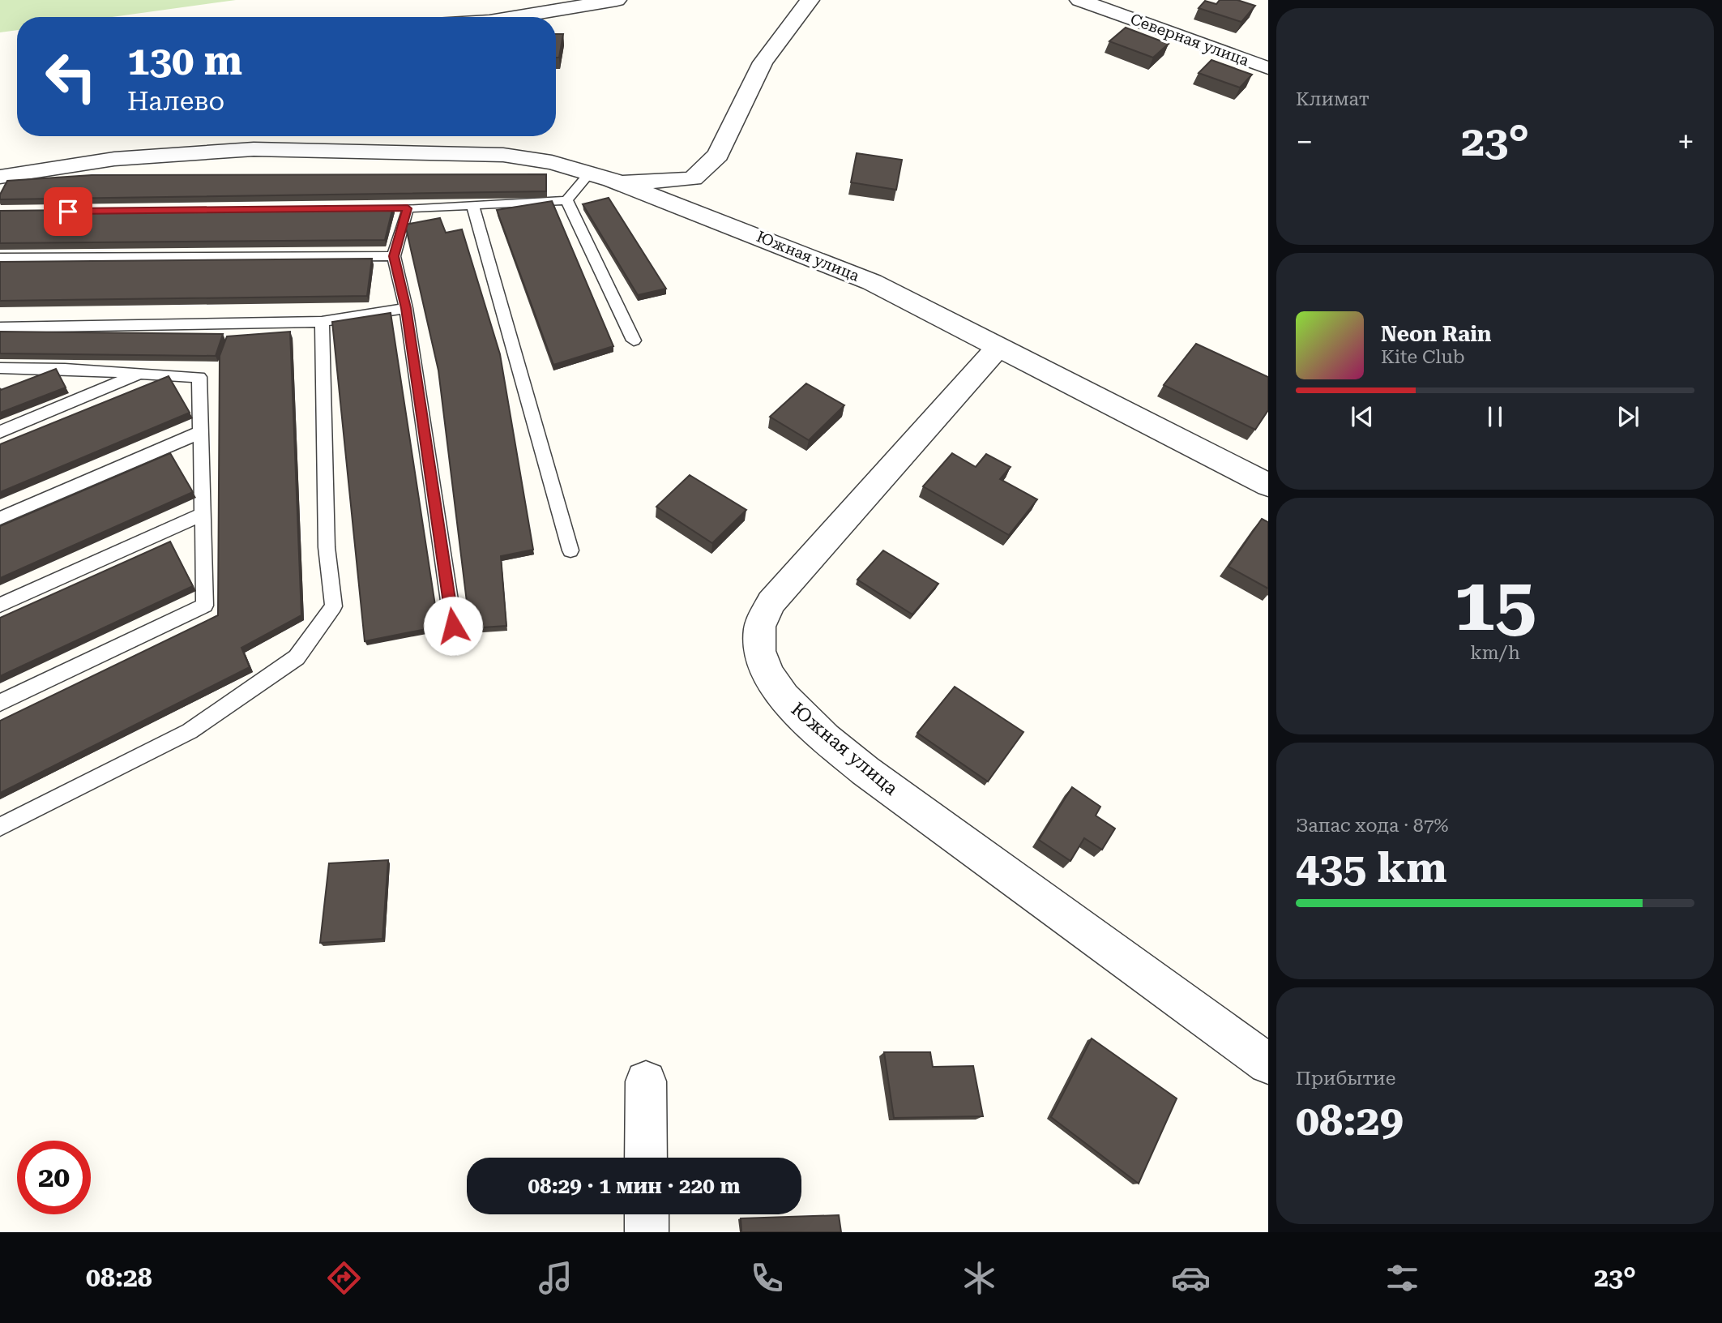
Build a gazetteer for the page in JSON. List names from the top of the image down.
{
  "streets": {
    "street": ["Северная улица", "Южная улица"]
  },
  "page": {
    "tile": [
      "Климат",
      ["15", "km/h"],
      ["Запас хода · 87%", "435 km"],
      ["Прибытие", "08:29"]
    ],
    "turn": ["130 m", "Налево"],
    "heat": ["−", "23°", "+"],
    "song": ["Neon Rain", "Kite Club"],
    "limit": "20",
    "trip": "08:29 · 1 мин · 220 m",
    "tabs": ["08:28", "23°"]
  }
}
